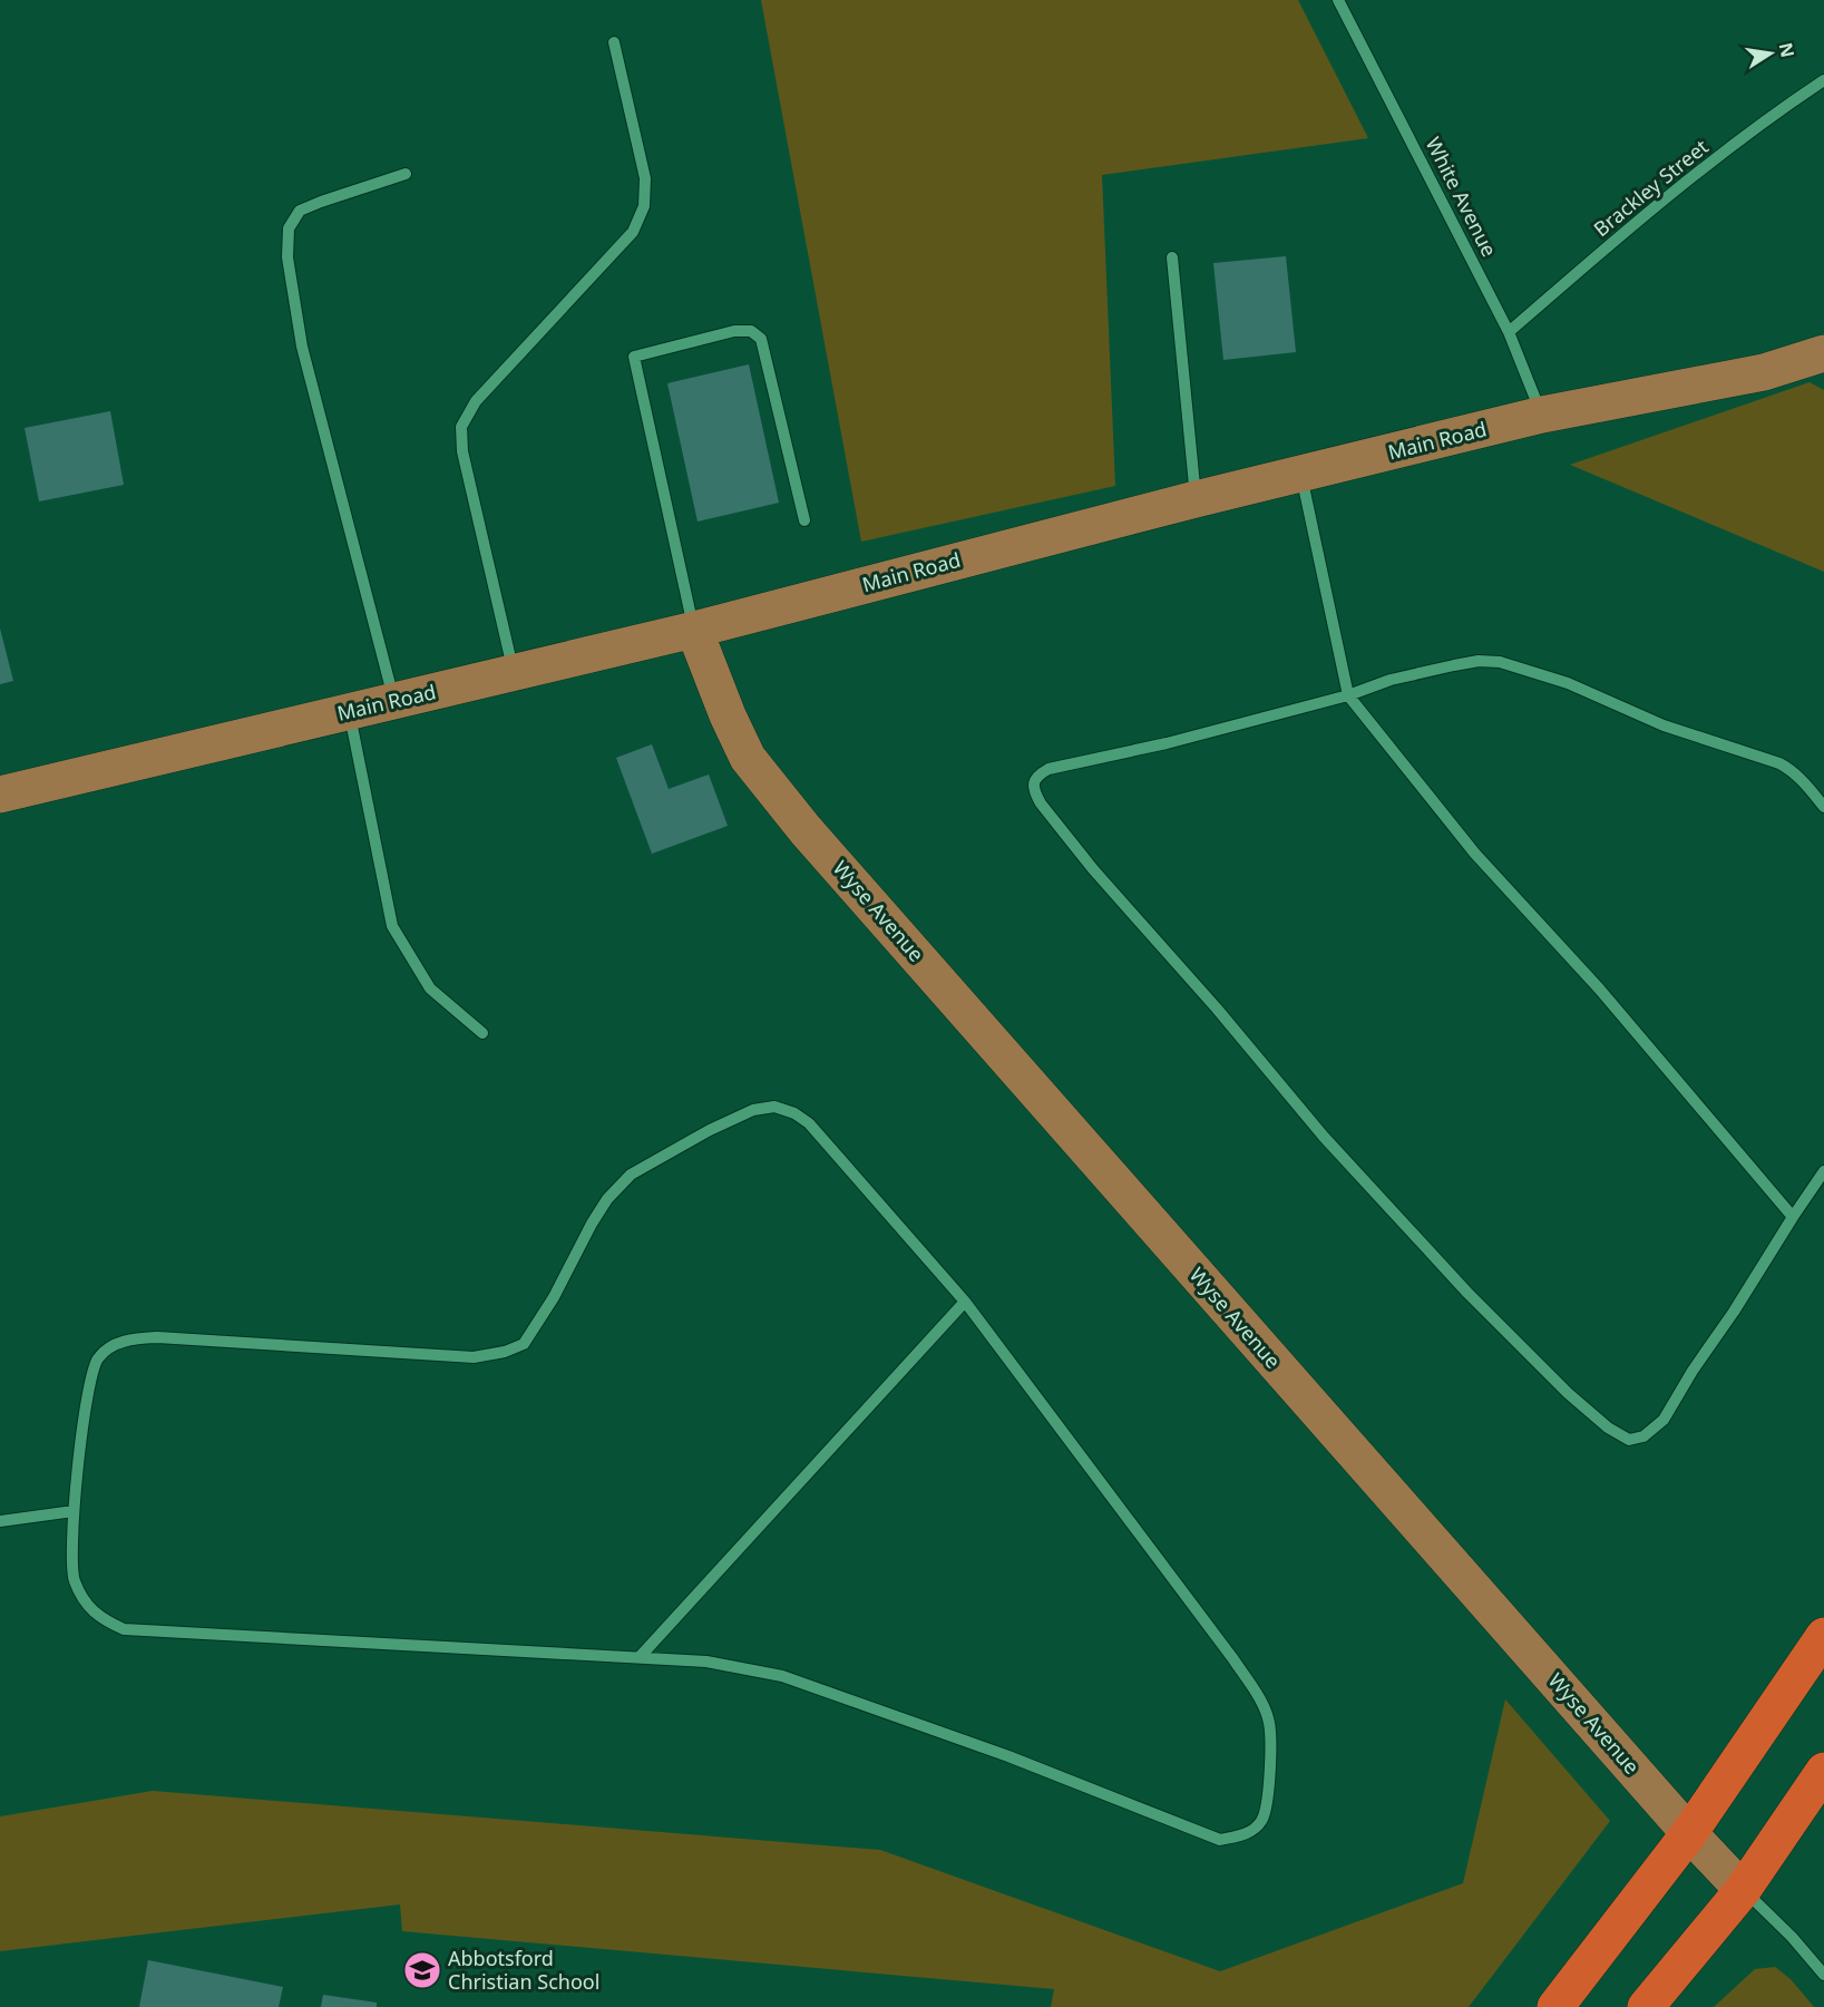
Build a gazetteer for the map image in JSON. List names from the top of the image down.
{
  "streets": {
    "main road": ["Main Road", "Wyse Avenue"],
    "street": ["Brackley Street", "White Avenue"]
  },
  "crossings": [
    ["Brackley Street", "White Avenue"],
    ["White Avenue", "Main Road"],
    ["Main Road", "Wyse Avenue"]
  ],
  "places": {
    "school or university": ["Abbotsford Christian School"]
  },
  "north": "right"
}
